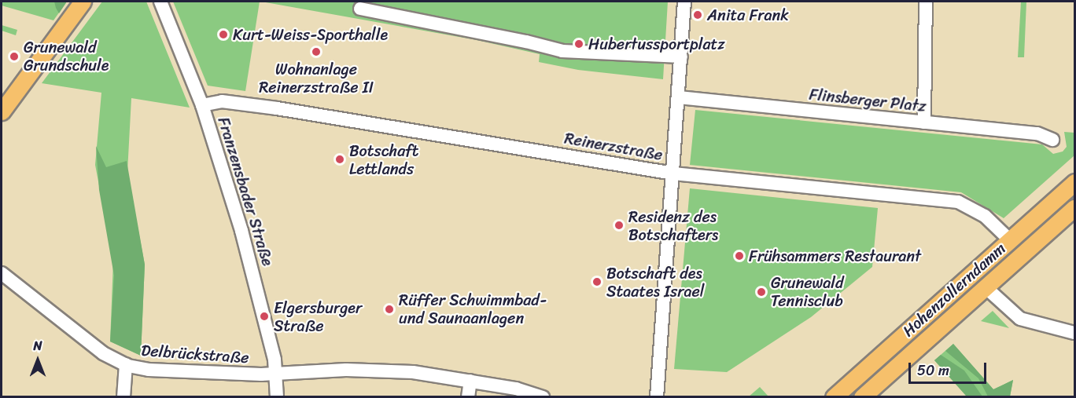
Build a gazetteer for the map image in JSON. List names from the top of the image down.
{
  "streets": {
    "main road": ["Hohenzollerndamm"],
    "street": [
      "Flinsberger Platz",
      "Reinerzstraße",
      "Franzensbader Straße",
      "Delbrückstraße"
    ]
  },
  "crossings": [
    ["Reinerzstraße", "Franzensbader Straße"],
    ["Reinerzstraße", "Hohenzollerndamm"],
    ["Franzensbader Straße", "Delbrückstraße"]
  ],
  "places": [
    "Anita Frank",
    "Kurt-Weiss-Sporthalle",
    "Hubertussportplatz",
    "Wohnanlage Reinerzstraße II",
    "Grunewald Grundschule",
    "Botschaft Lettlands",
    "Residenz des Botschafters",
    "Frühsammers Restaurant",
    "Botschaft des Staates Israel",
    "Grunewald Tennisclub",
    "Rüffer Schwimmbad- und Saunaanlagen",
    "Elgersburger Straße"
  ],
  "scale_bar": "50 m",
  "north": "top"
}
